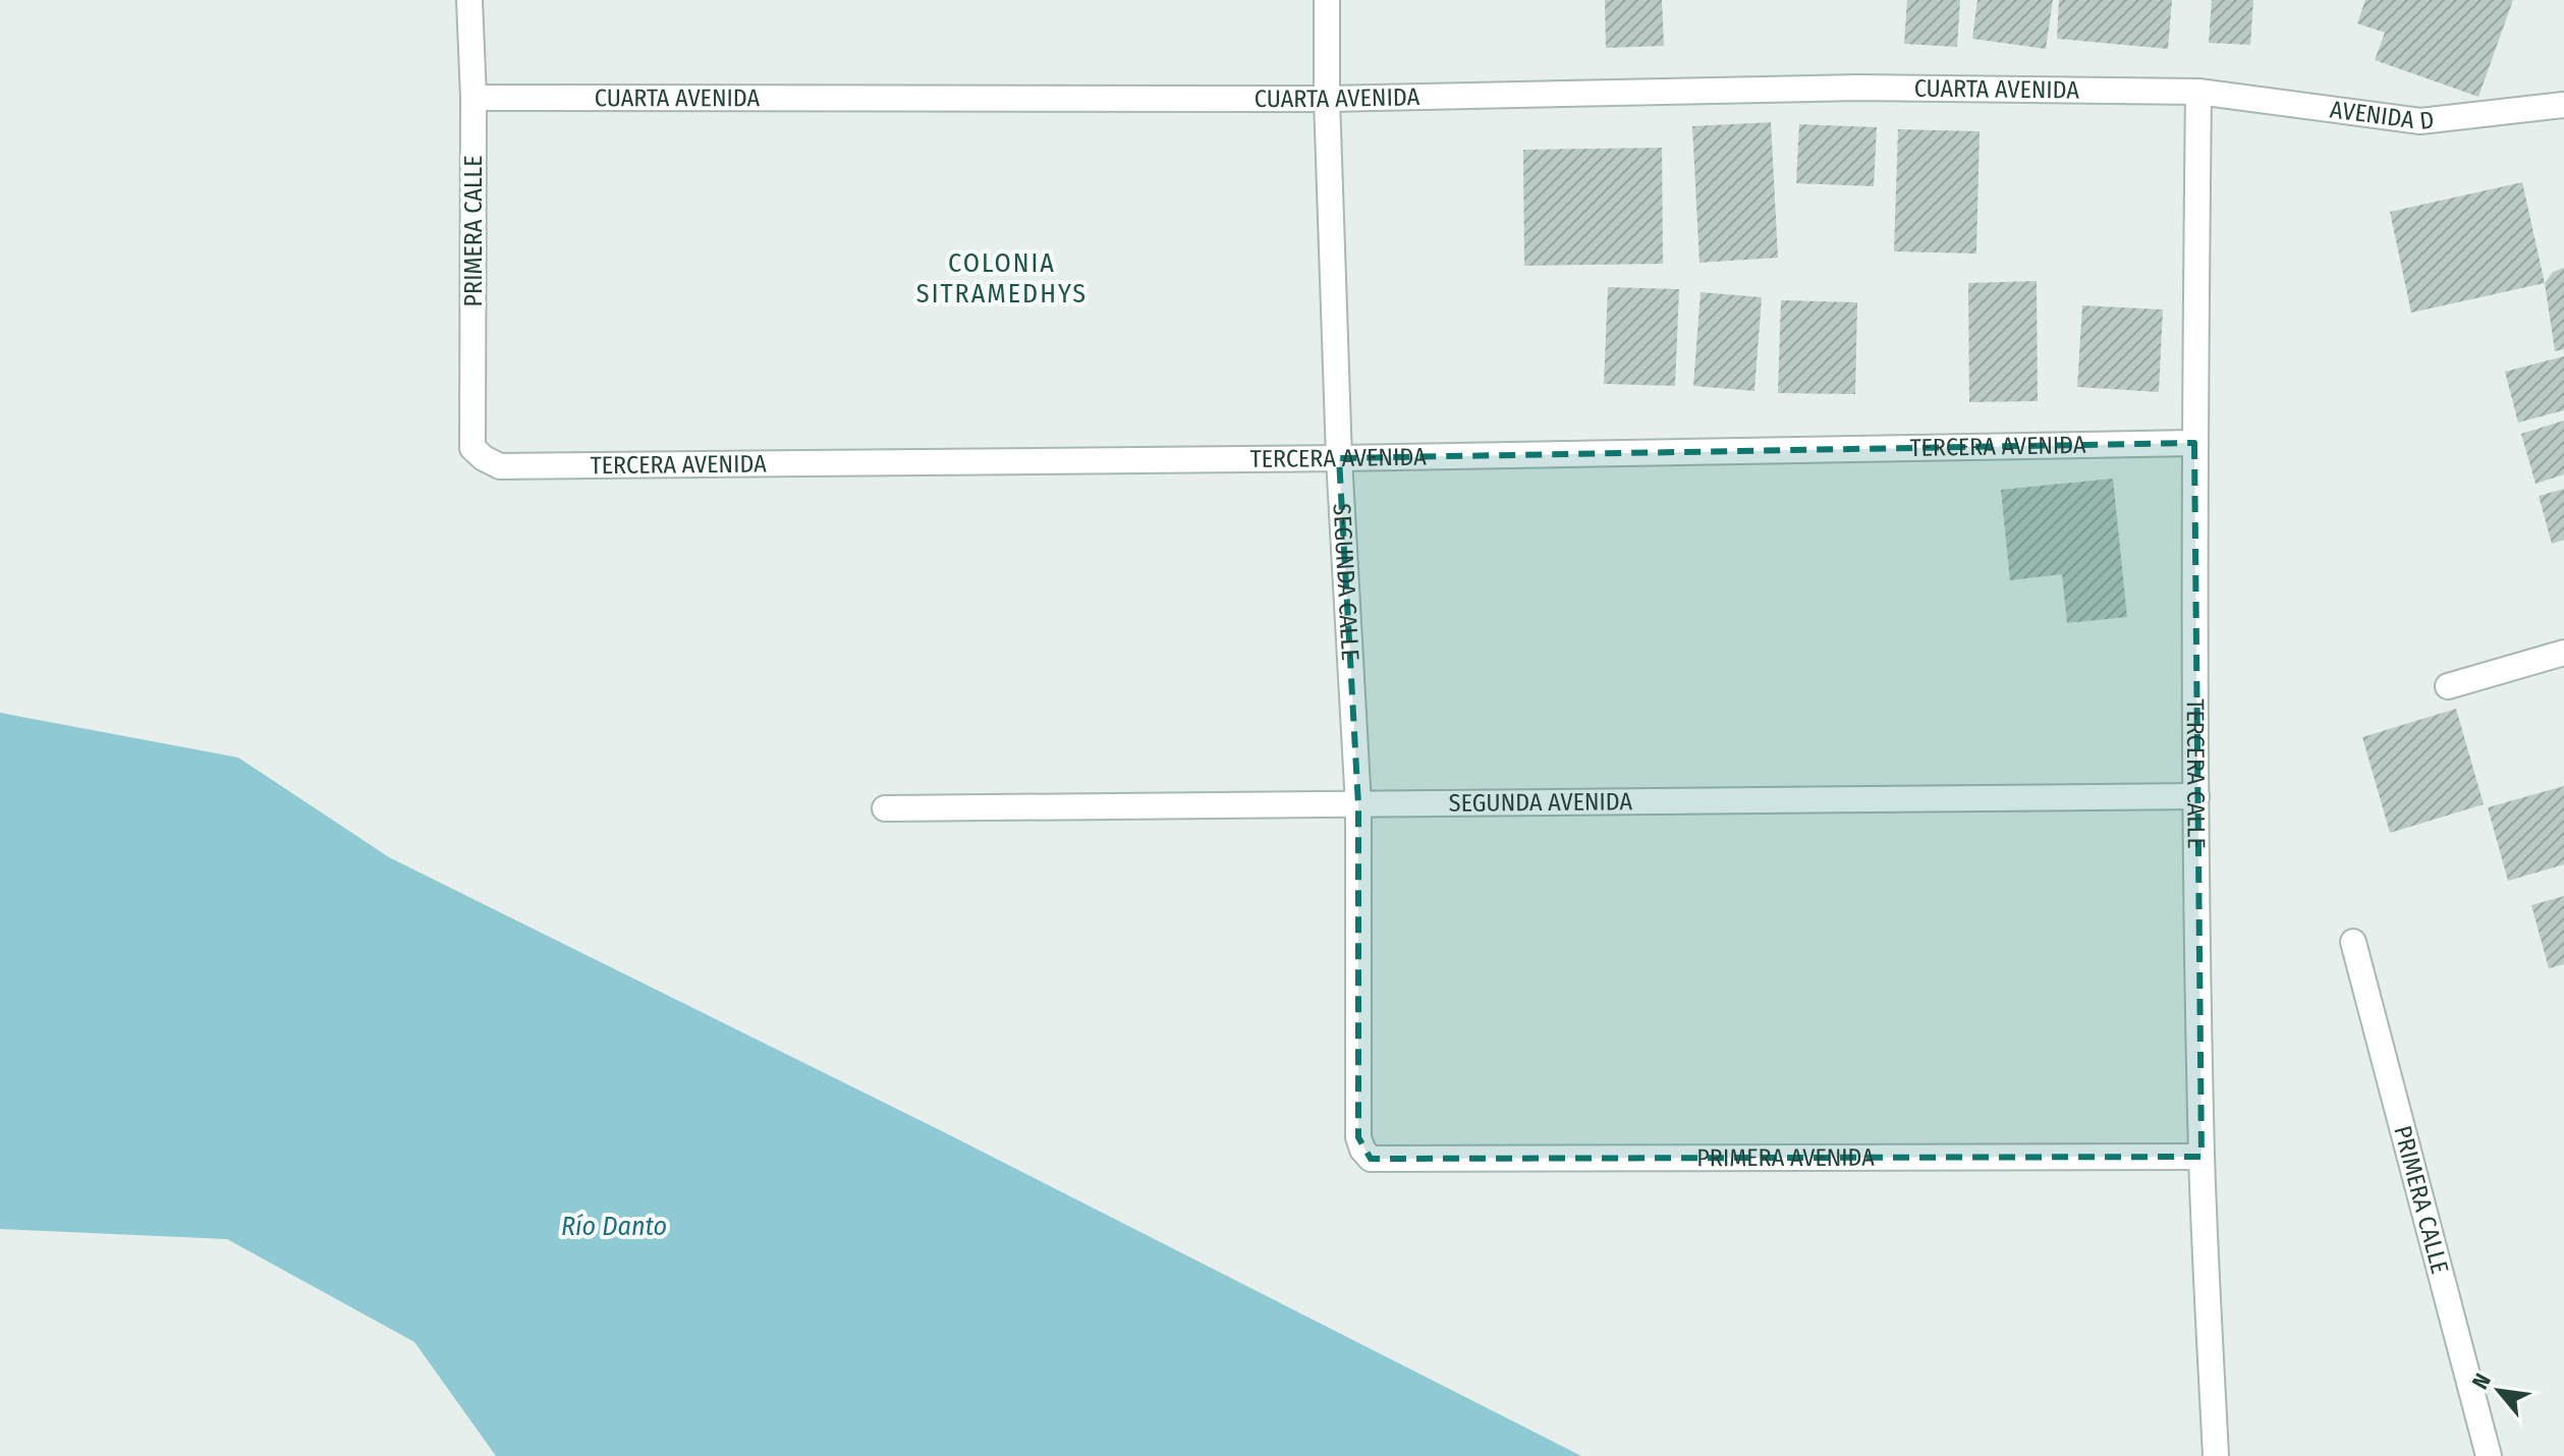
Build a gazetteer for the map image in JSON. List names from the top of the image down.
{
  "streets": {
    "street": [
      "CUARTA AVENIDA",
      "AVENIDA D",
      "PRIMERA CALLE",
      "TERCERA AVENIDA",
      "SEGUNDA CALLE",
      "TERCERA CALLE",
      "SEGUNDA AVENIDA",
      "PRIMERA AVENIDA"
    ]
  },
  "crossings": [
    ["CUARTA AVENIDA", "AVENIDA D"],
    ["CUARTA AVENIDA", "PRIMERA CALLE"],
    ["CUARTA AVENIDA", "SEGUNDA CALLE"],
    ["CUARTA AVENIDA", "TERCERA CALLE"],
    ["AVENIDA D", "TERCERA CALLE"],
    ["PRIMERA CALLE", "TERCERA AVENIDA"],
    ["TERCERA AVENIDA", "SEGUNDA CALLE"],
    ["TERCERA AVENIDA", "TERCERA CALLE"],
    ["SEGUNDA CALLE", "SEGUNDA AVENIDA"],
    ["SEGUNDA CALLE", "PRIMERA AVENIDA"],
    ["TERCERA CALLE", "SEGUNDA AVENIDA"],
    ["TERCERA CALLE", "PRIMERA AVENIDA"]
  ],
  "districts": ["COLONIA SITRAMEDHYS"],
  "water": ["Río Danto"],
  "north": "top left"
}
